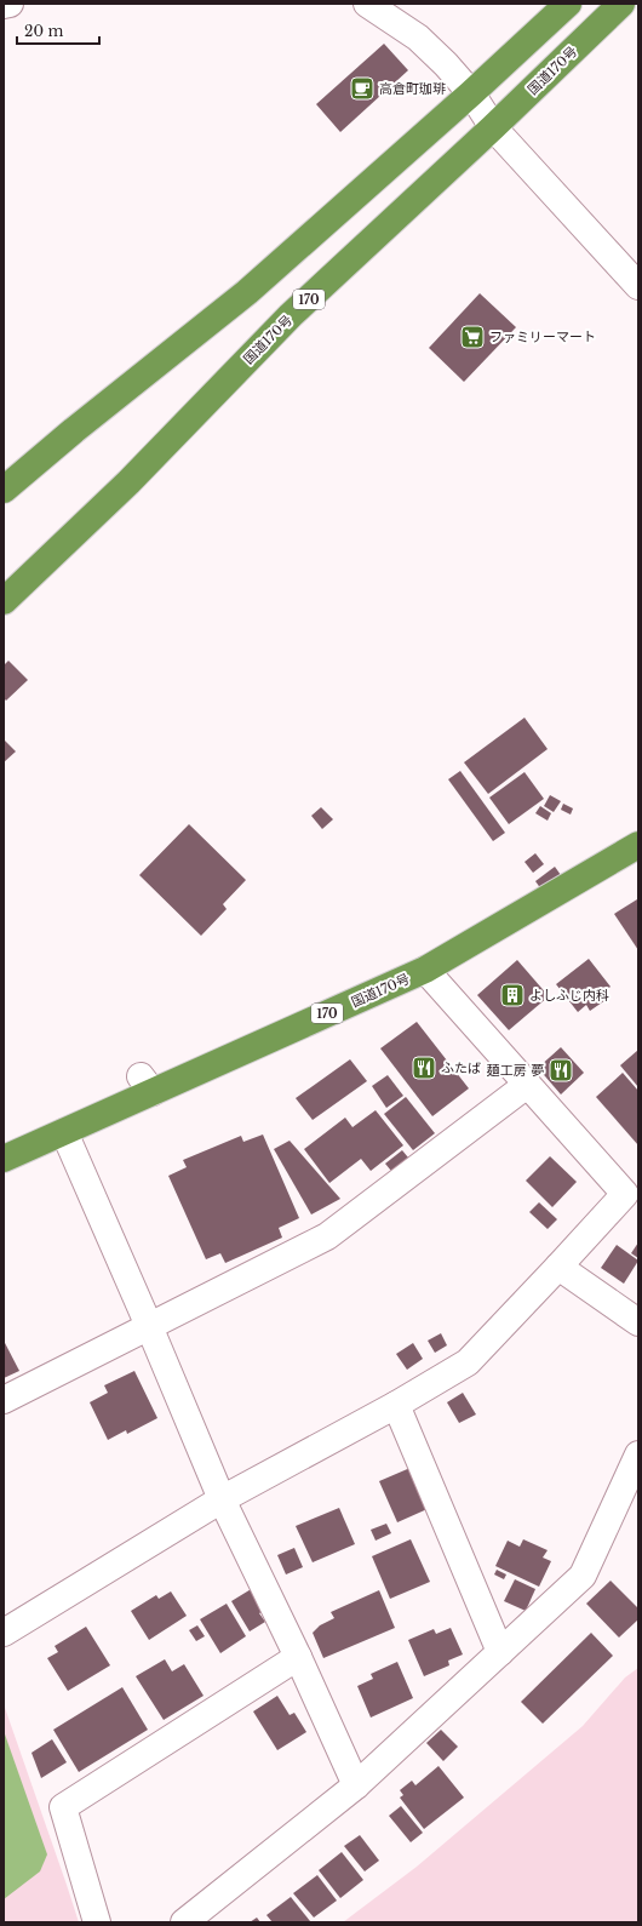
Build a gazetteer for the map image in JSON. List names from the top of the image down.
{
  "streets": {
    "highway": ["国道170号", "170"]
  },
  "places": {
    "cafe": ["高倉町珈琲"],
    "supermarket": ["ファミリーマート"],
    "building": ["よしふじ内科"],
    "restaurant": ["ふたば", "麺工房 夢"]
  },
  "scale_bar": "20 m"
}
